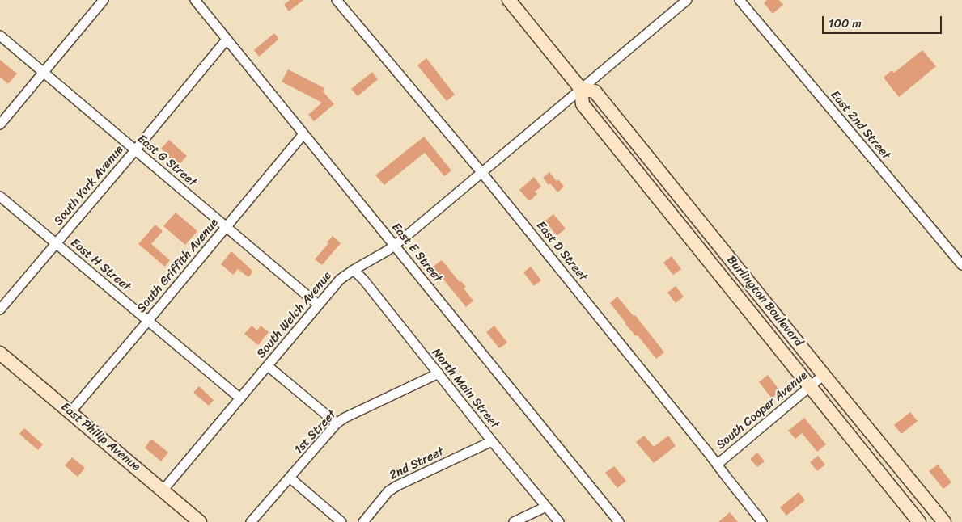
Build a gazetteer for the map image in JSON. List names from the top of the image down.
{
  "streets": {
    "street": [
      "East 2nd Street",
      "East G Street",
      "South York Avenue",
      "East D Street",
      "East E Street",
      "East H Street",
      "South Griffith Avenue",
      "Burlington Boulevard",
      "South Welch Avenue",
      "North Main Street",
      "South Cooper Avenue",
      "1st Street",
      "East Philip Avenue",
      "2nd Street"
    ]
  },
  "crossings": [
    ["East G Street", "South York Avenue"],
    ["East G Street", "South Griffith Avenue"],
    ["East G Street", "South Welch Avenue"],
    ["South York Avenue", "East E Street"],
    ["South York Avenue", "East H Street"],
    ["East D Street", "South Welch Avenue"],
    ["East D Street", "South Cooper Avenue"],
    ["East E Street", "South Griffith Avenue"],
    ["East E Street", "South Welch Avenue"],
    ["East H Street", "South Griffith Avenue"],
    ["East H Street", "South Welch Avenue"],
    ["South Griffith Avenue", "East Philip Avenue"],
    ["Burlington Boulevard", "South Welch Avenue"],
    ["Burlington Boulevard", "South Cooper Avenue"],
    ["South Welch Avenue", "North Main Street"],
    ["South Welch Avenue", "East Philip Avenue"],
    ["North Main Street", "1st Street"],
    ["North Main Street", "2nd Street"]
  ],
  "scale_bar": "100 m"
}
